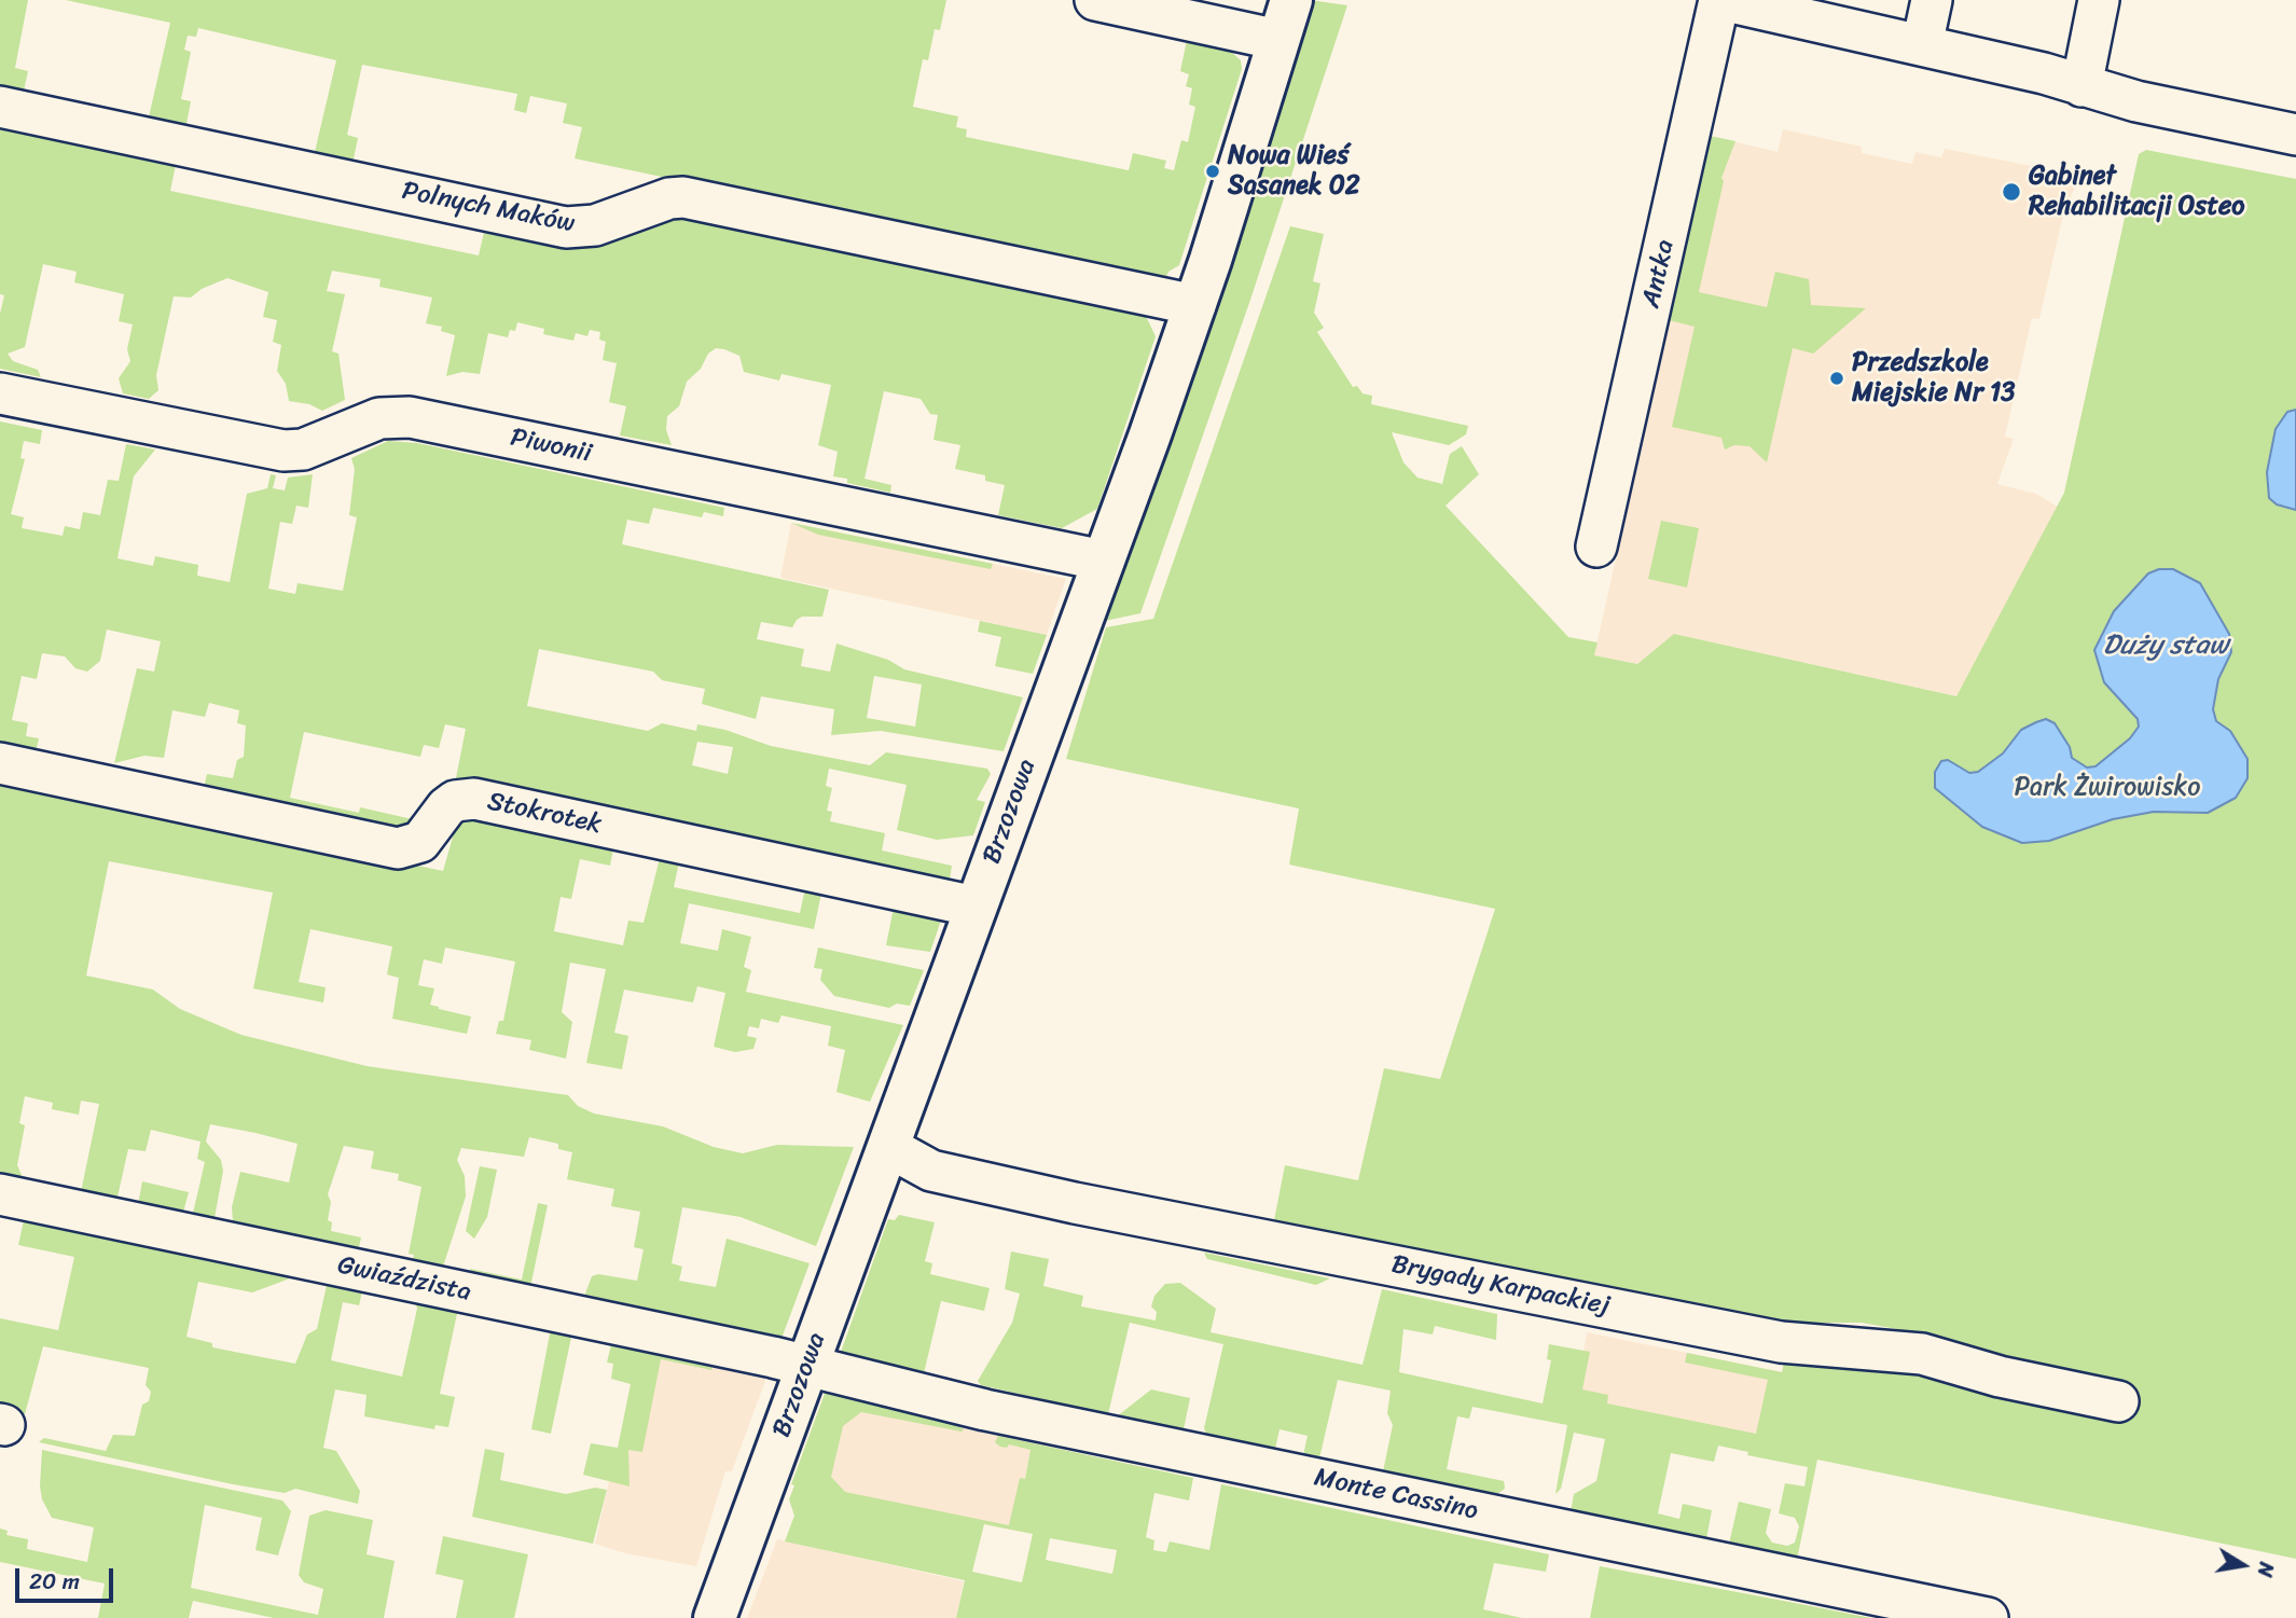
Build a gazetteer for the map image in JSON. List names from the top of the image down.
{
  "streets": {
    "street": [
      "Polnych Maków",
      "Antka",
      "Piwonii",
      "Brzozowa",
      "Stokrotek",
      "Gwiaździsta",
      "Brygady Karpackiej",
      "Monte Cassino"
    ]
  },
  "crossings": [
    ["Polnych Maków", "Brzozowa"],
    ["Piwonii", "Brzozowa"],
    ["Brzozowa", "Stokrotek"],
    ["Brzozowa", "Gwiaździsta"],
    ["Brzozowa", "Brygady Karpackiej"],
    ["Brzozowa", "Monte Cassino"],
    ["Gwiaździsta", "Monte Cassino"]
  ],
  "water": ["Duży staw"],
  "parks": ["Park Żwirowisko"],
  "places": ["Nowa Wieś Sasanek 02", "Gabinet Rehabilitacji Osteo", "Przedszkole Miejskie Nr 13"],
  "scale_bar": "20 m",
  "north": "right"
}
